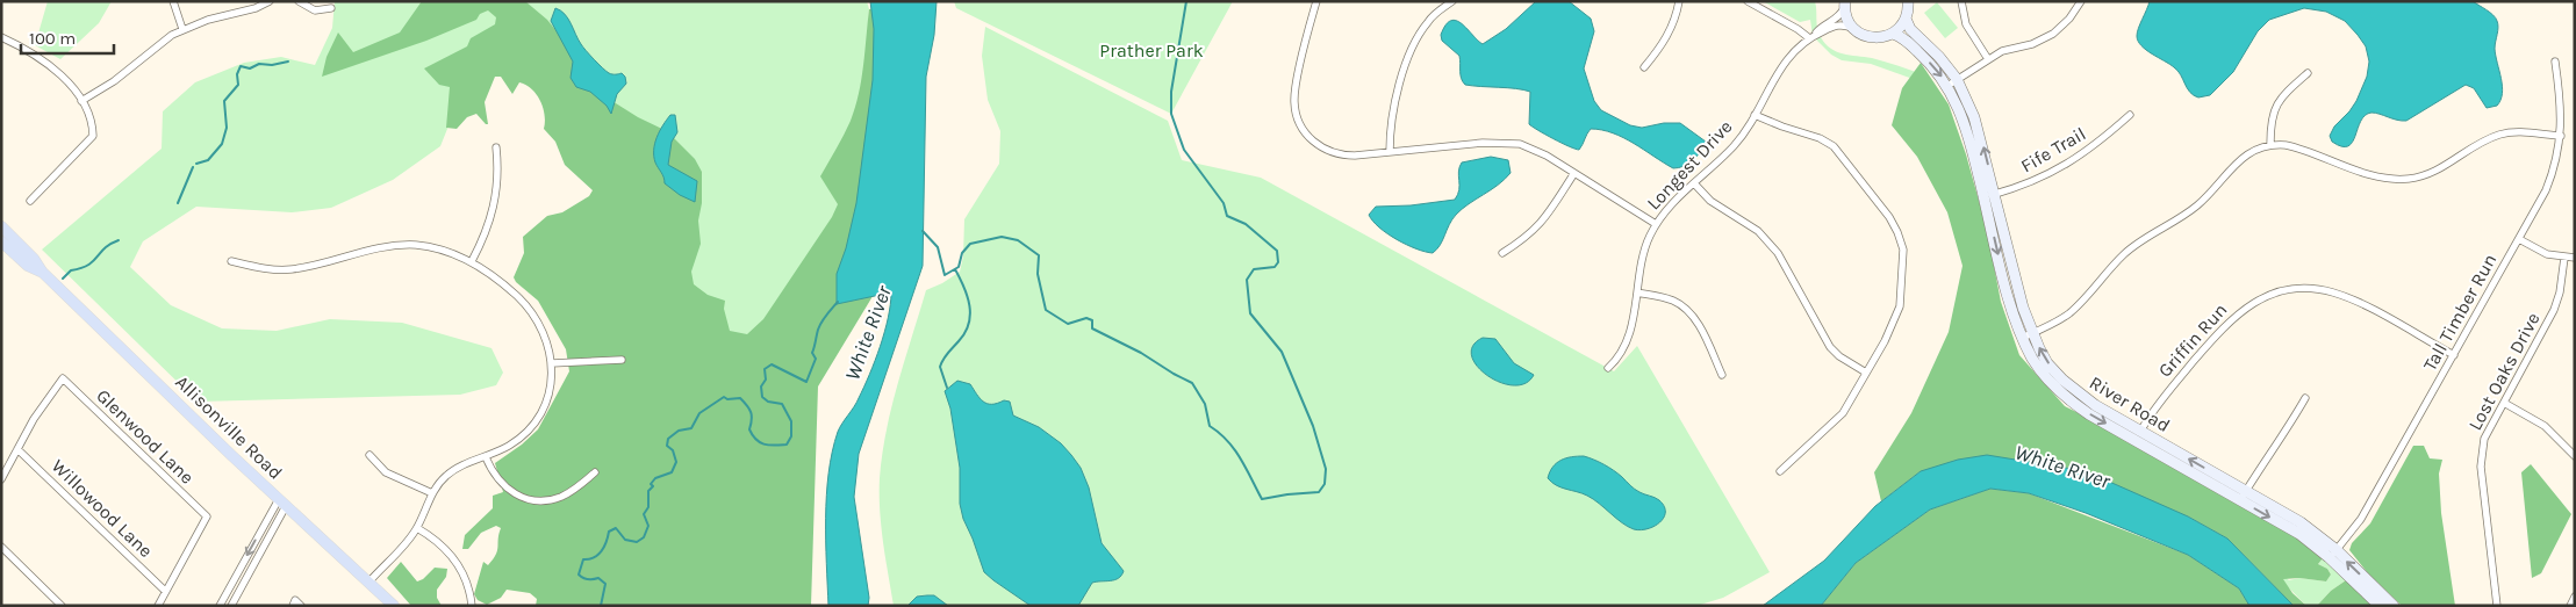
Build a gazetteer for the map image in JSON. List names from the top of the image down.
{
  "streets": {
    "main road": ["River Road", "Allisonville Road"],
    "street": [
      "Fife Trail",
      "Longest Drive",
      "Tall Timber Run",
      "Griffin Run",
      "Lost Oaks Drive",
      "Glenwood Lane",
      "Willowood Lane"
    ]
  },
  "crossings": [
    ["Fife Trail", "River Road"],
    ["Tall Timber Run", "Griffin Run"],
    ["Tall Timber Run", "River Road"],
    ["Griffin Run", "River Road"],
    ["Glenwood Lane", "Willowood Lane"]
  ],
  "water": ["White River"],
  "parks": ["Prather Park"],
  "scale_bar": "100 m"
}
